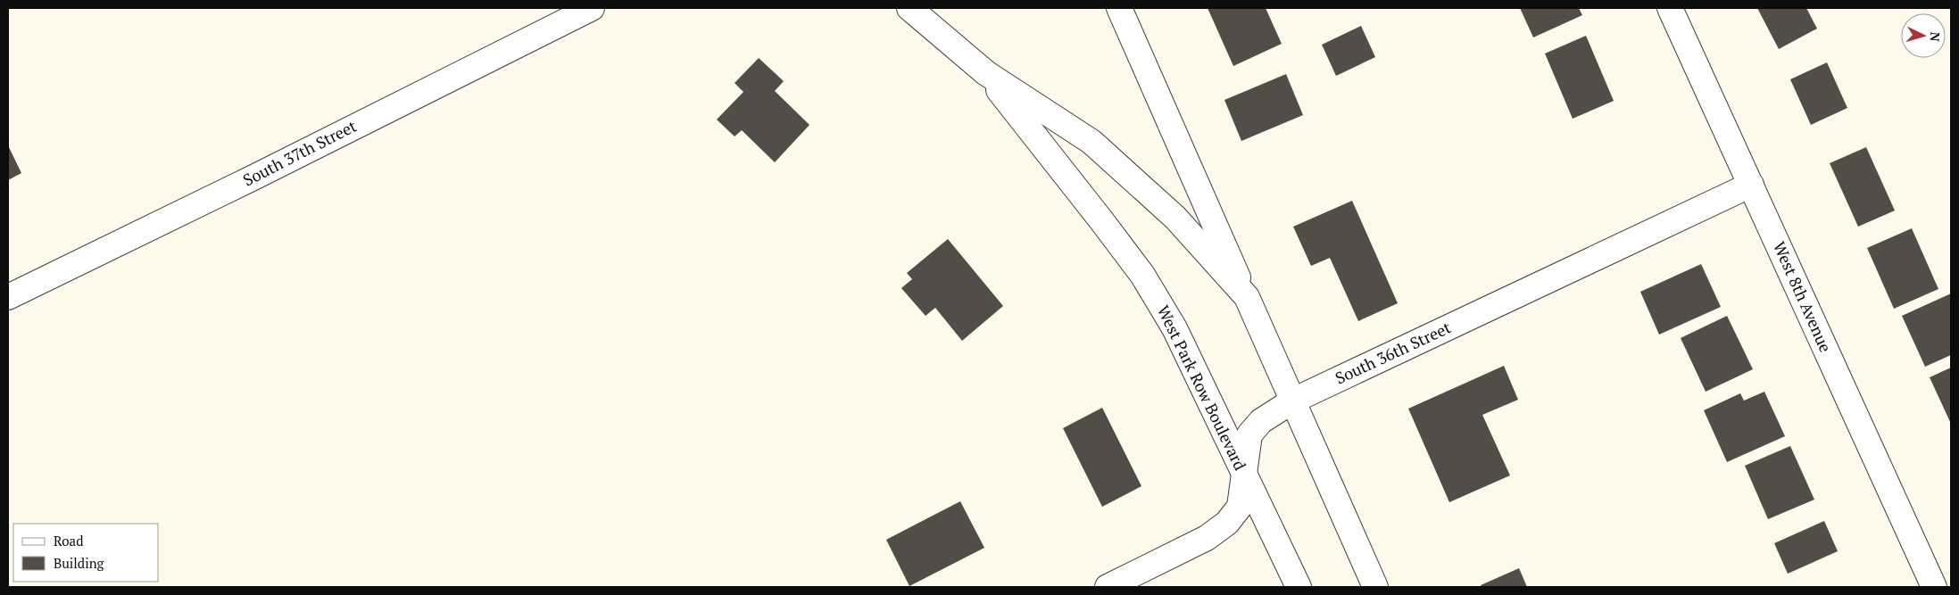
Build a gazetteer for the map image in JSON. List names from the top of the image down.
{
  "streets": {
    "street": [
      "South 37th Street",
      "West 8th Avenue",
      "South 36th Street",
      "West Park Row Boulevard"
    ]
  },
  "crossings": [
    ["West 8th Avenue", "South 36th Street"],
    ["South 36th Street", "West Park Row Boulevard"]
  ],
  "legend": ["Road", "Building"],
  "north": "right"
}
